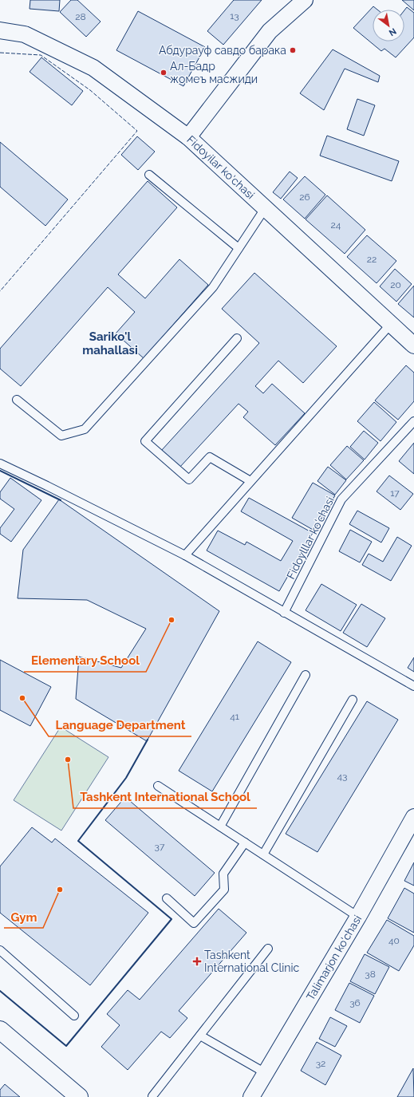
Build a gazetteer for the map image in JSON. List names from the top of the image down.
{
  "streets": {
    "street": ["Fidoyilar ko'chasi", "Talimarjon ko'chasi"],
    "lane": ["Fidoylllar ko'chasi"]
  },
  "districts": ["Sariko'l mahallasi"],
  "places": {
    "other": [
      "Абдурауф савдо барака",
      "Ал-Бадр жомеъ масжиди",
      "Elementary School",
      "Language Department",
      "Tashkent International School",
      "Gym"
    ],
    "health": ["Tashkent International Clinic"]
  },
  "house_numbers": [
    "13",
    "28",
    "26",
    "24",
    "22",
    "20",
    "17",
    "41",
    "43",
    "37",
    "40",
    "38",
    "36",
    "32"
  ],
  "north": "bottom right"
}
